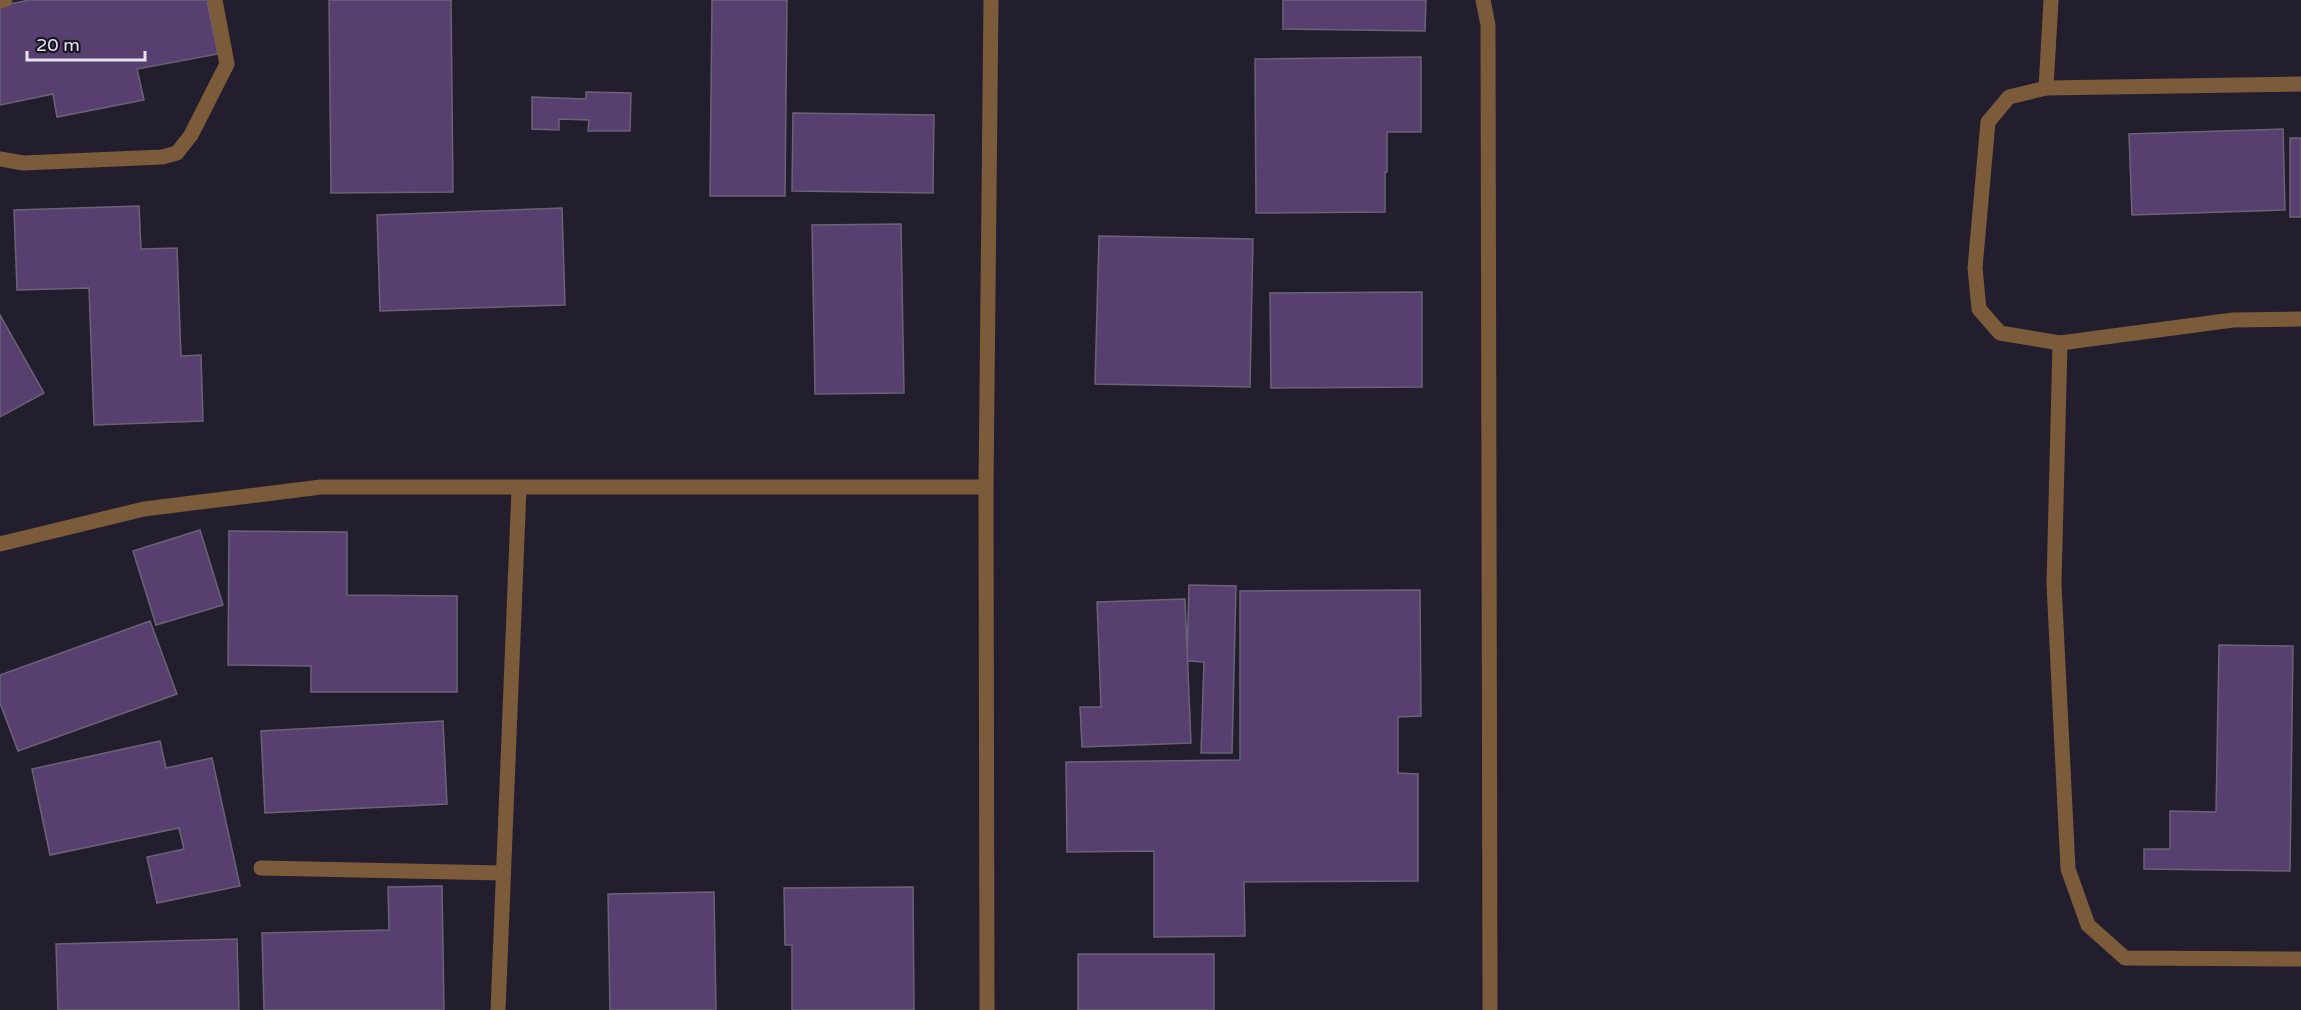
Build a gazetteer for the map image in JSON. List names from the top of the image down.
{
  "scale_bar": "20 m"
}
